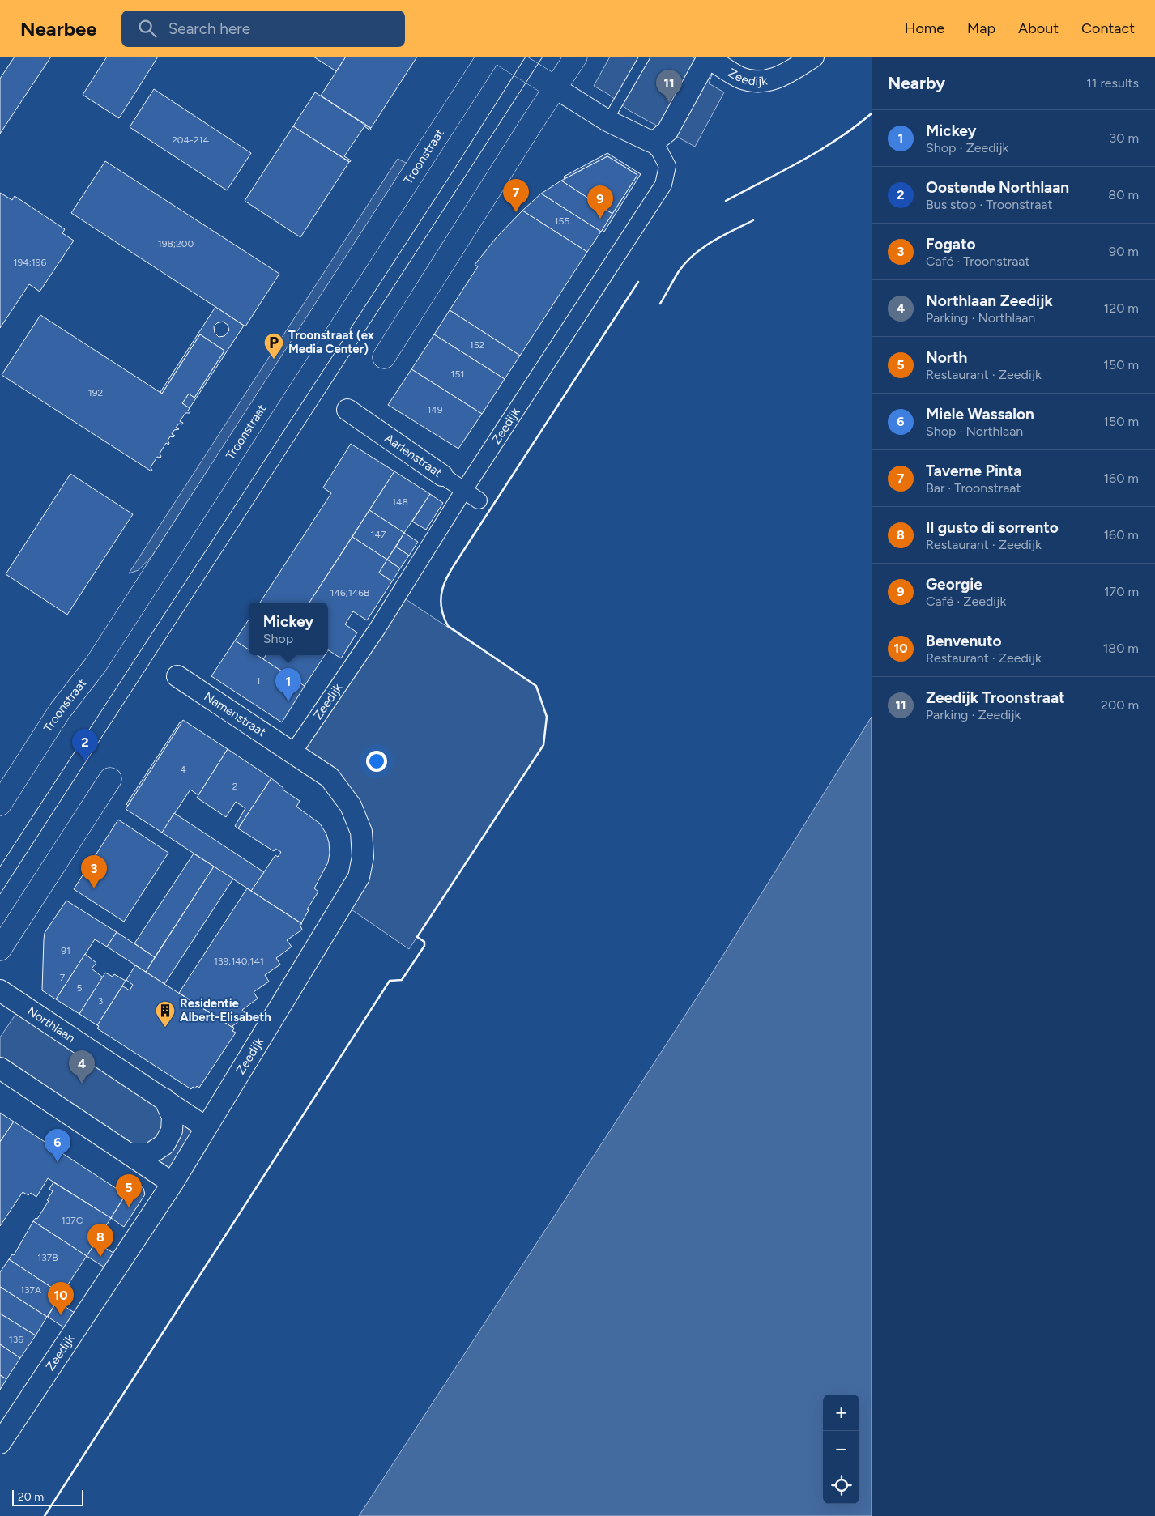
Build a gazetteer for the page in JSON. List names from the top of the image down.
{
  "streets": {
    "main road": ["Troonstraat"],
    "street": [
      "Zeedijk",
      "Aarlenstraat",
      "Namenstraat",
      "Northlaan"
    ]
  },
  "crossings": [
    ["Zeedijk", "Aarlenstraat"],
    ["Zeedijk", "Namenstraat"],
    ["Zeedijk", "Northlaan"]
  ],
  "places": {
    "parking": ["Troonstraat (ex Media Center)"],
    "building": ["Residentie Albert-Elisabeth"]
  },
  "house_numbers": [
    "204-214",
    "155",
    "198;200",
    "194;196",
    "152",
    "151",
    "192",
    "149",
    "148",
    "147",
    "146;146B",
    "1",
    "4",
    "2",
    "91",
    "139;140;141",
    "7",
    "5",
    "3",
    "137C",
    "137B",
    "137A",
    "136"
  ],
  "scale_bar": "20 m",
  "page": {
    "header": "Nearbee",
    "search": "Search here",
    "nav": [
      "Home",
      "Map",
      "About",
      "Contact"
    ],
    "heading": ["Nearby", "11 results"],
    "pins": [
      "11",
      "7",
      "9",
      "1",
      "2",
      "3",
      "4",
      "6",
      "5",
      "8",
      "10"
    ],
    "list": [
      {
        "mark": "1",
        "name": "Mickey",
        "note": "Shop · Zeedijk",
        "value": "30 m"
      },
      {
        "mark": "2",
        "name": "Oostende Northlaan",
        "note": "Bus stop · Troonstraat",
        "value": "80 m"
      },
      {
        "mark": "3",
        "name": "Fogato",
        "note": "Café · Troonstraat",
        "value": "90 m"
      },
      {
        "mark": "4",
        "name": "Northlaan Zeedijk",
        "note": "Parking · Northlaan",
        "value": "120 m"
      },
      {
        "mark": "5",
        "name": "North",
        "note": "Restaurant · Zeedijk",
        "value": "150 m"
      },
      {
        "mark": "6",
        "name": "Miele Wassalon",
        "note": "Shop · Northlaan",
        "value": "150 m"
      },
      {
        "mark": "7",
        "name": "Taverne Pinta",
        "note": "Bar · Troonstraat",
        "value": "160 m"
      },
      {
        "mark": "8",
        "name": "Il gusto di sorrento",
        "note": "Restaurant · Zeedijk",
        "value": "160 m"
      },
      {
        "mark": "9",
        "name": "Georgie",
        "note": "Café · Zeedijk",
        "value": "170 m"
      },
      {
        "mark": "10",
        "name": "Benvenuto",
        "note": "Restaurant · Zeedijk",
        "value": "180 m"
      },
      {
        "mark": "11",
        "name": "Zeedijk Troonstraat",
        "note": "Parking · Zeedijk",
        "value": "200 m"
      }
    ],
    "popup": ["Mickey", "Shop"],
    "map_buttons": ["+", "−"],
    "scale": "20 m"
  }
}
